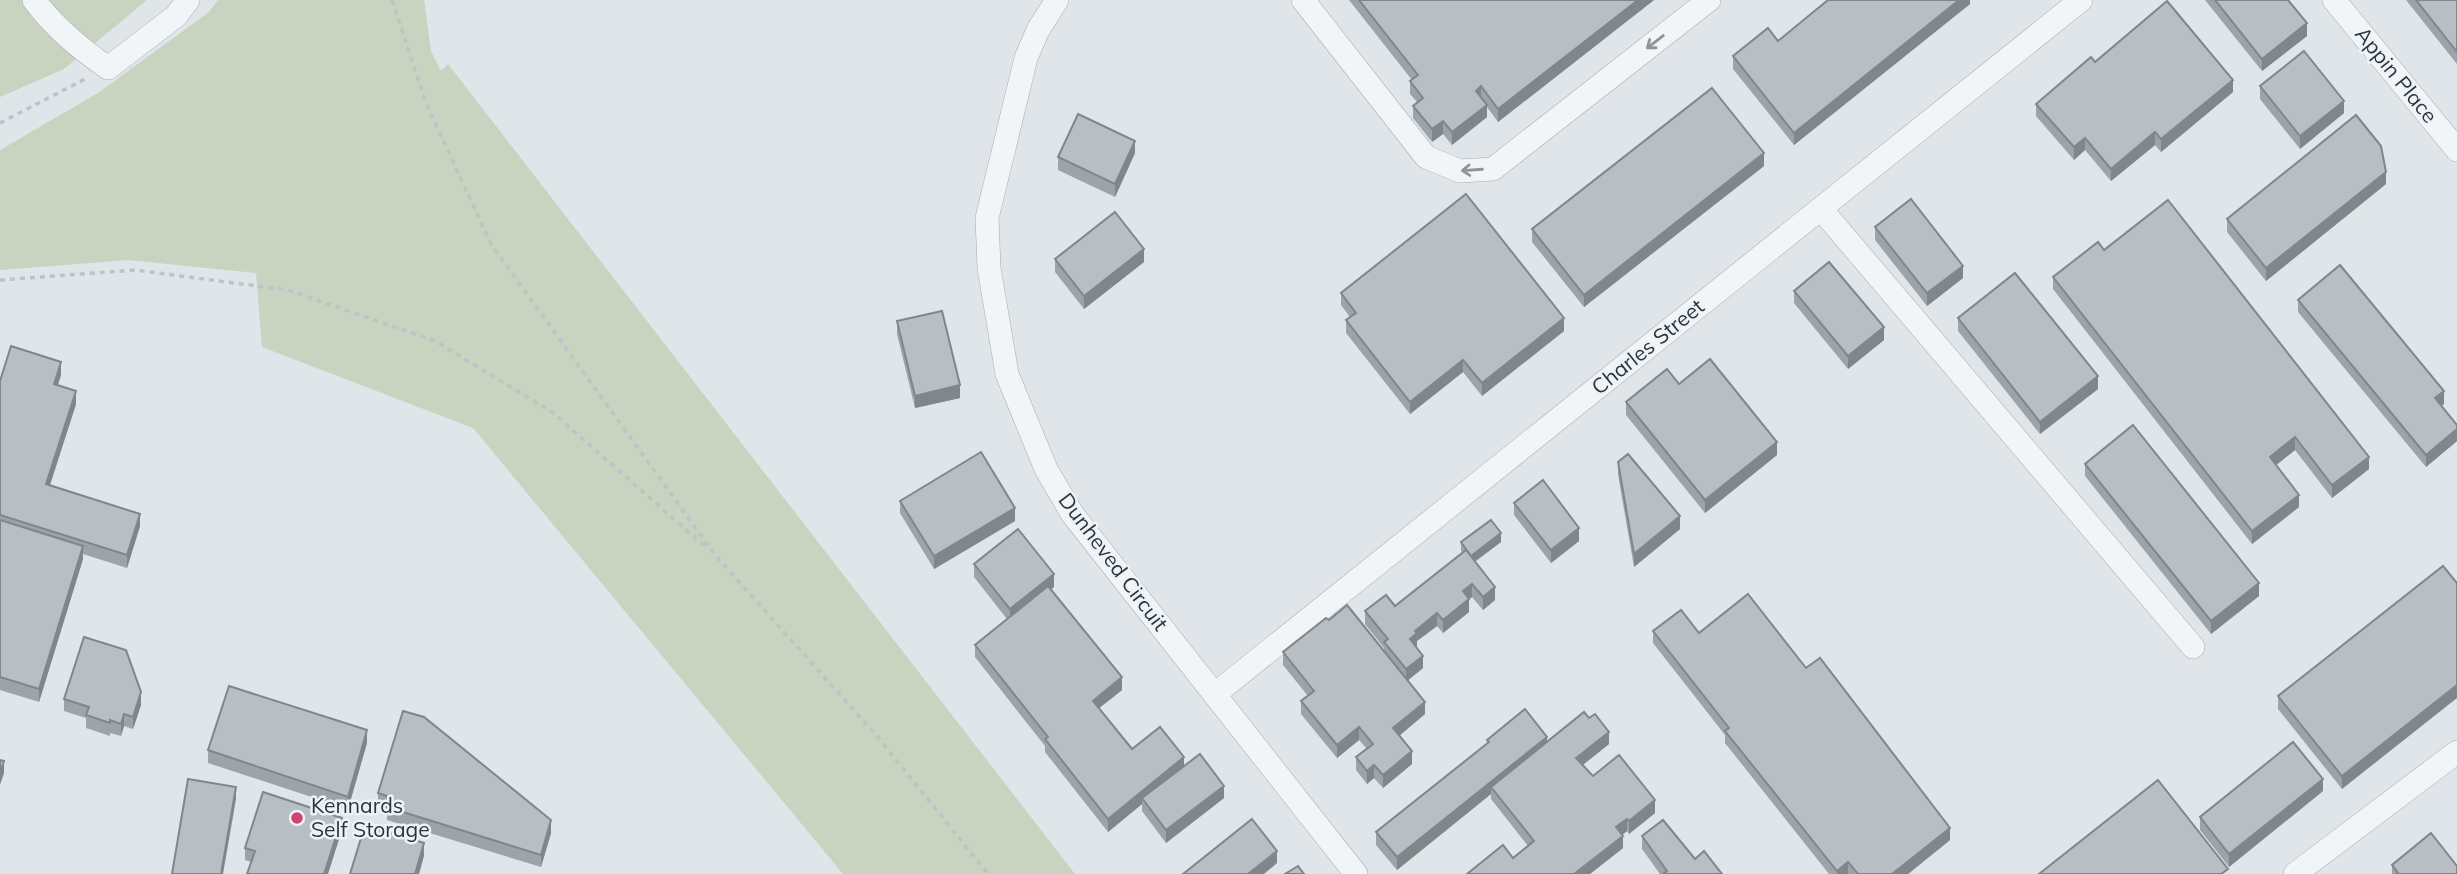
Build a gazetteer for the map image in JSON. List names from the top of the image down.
{
  "streets": {
    "street": ["Appin Place", "Charles Street", "Dunheved Circuit"]
  },
  "crossings": [
    ["Charles Street", "Dunheved Circuit"]
  ],
  "places": ["Kennards Self Storage"]
}
